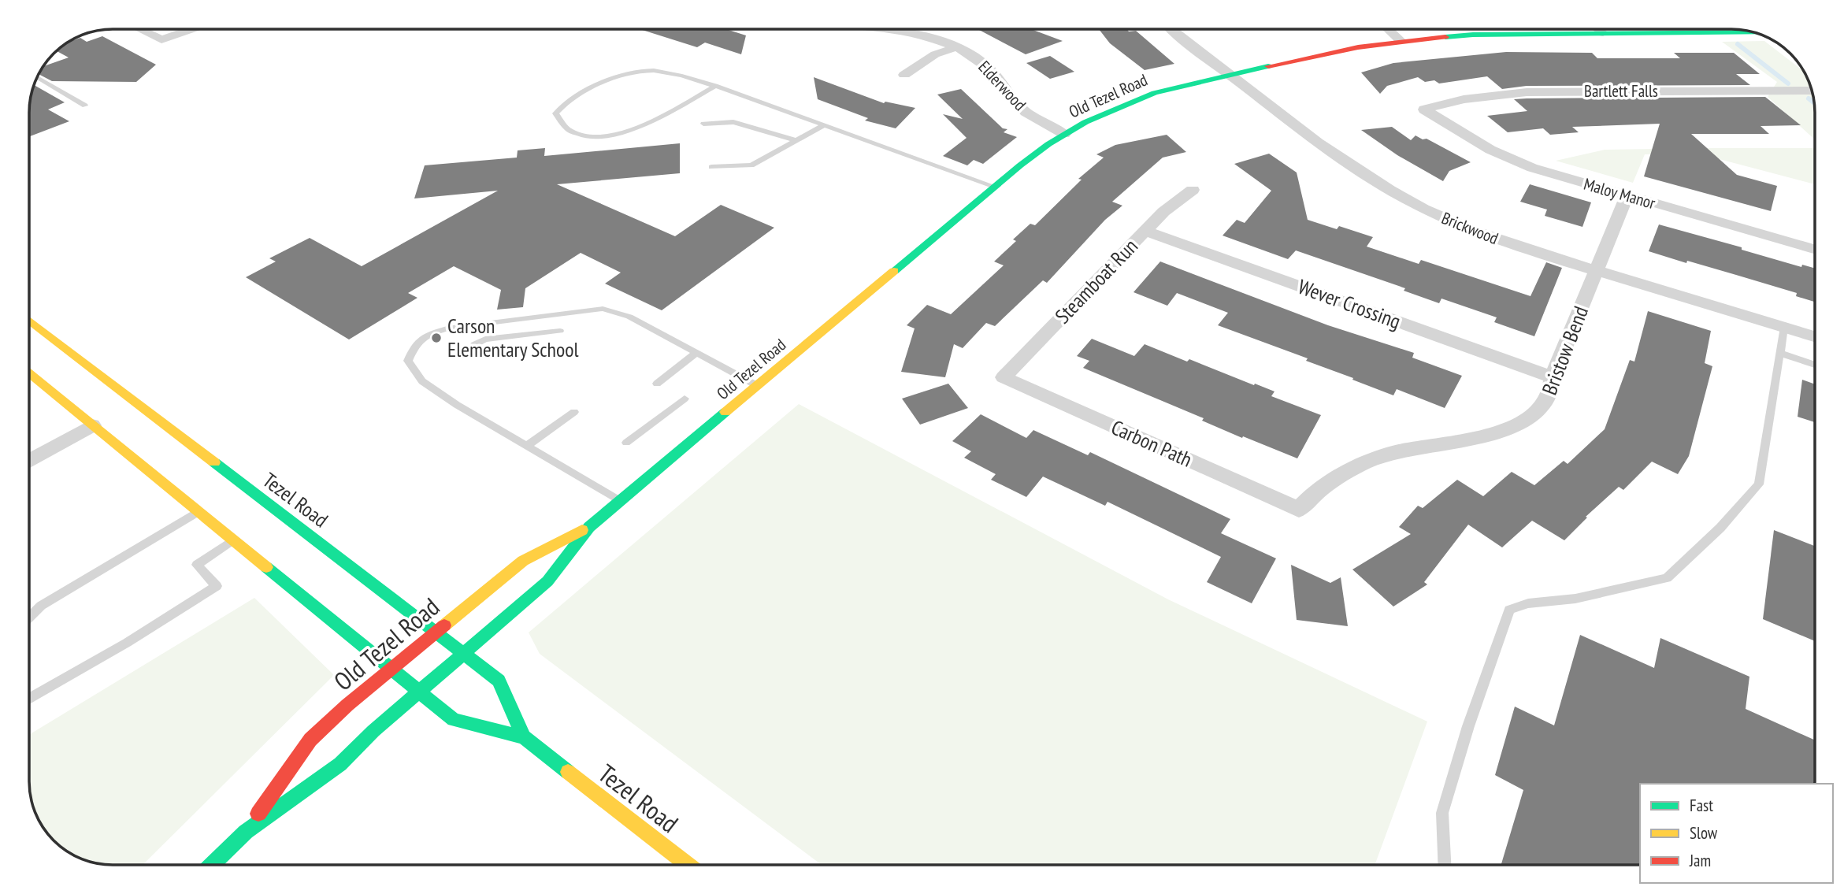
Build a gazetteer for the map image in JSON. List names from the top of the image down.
{
  "streets": {
    "street": [
      "Elderwood",
      "Bartlett Falls",
      "Old Tezel Road",
      "Maloy Manor",
      "Brickwood",
      "Steamboat Run",
      "Wever Crossing",
      "Bristow Bend",
      "Carbon Path",
      "Tezel Road"
    ]
  },
  "crossings": [
    ["Elderwood", "Old Tezel Road"],
    ["Bartlett Falls", "Maloy Manor"],
    ["Old Tezel Road", "Brickwood"],
    ["Old Tezel Road", "Tezel Road"],
    ["Maloy Manor", "Bristow Bend"],
    ["Brickwood", "Bristow Bend"],
    ["Steamboat Run", "Wever Crossing"],
    ["Steamboat Run", "Carbon Path"],
    ["Wever Crossing", "Bristow Bend"],
    ["Bristow Bend", "Carbon Path"]
  ],
  "places": ["Carson Elementary School"],
  "legend": ["Fast", "Slow", "Jam"]
}
